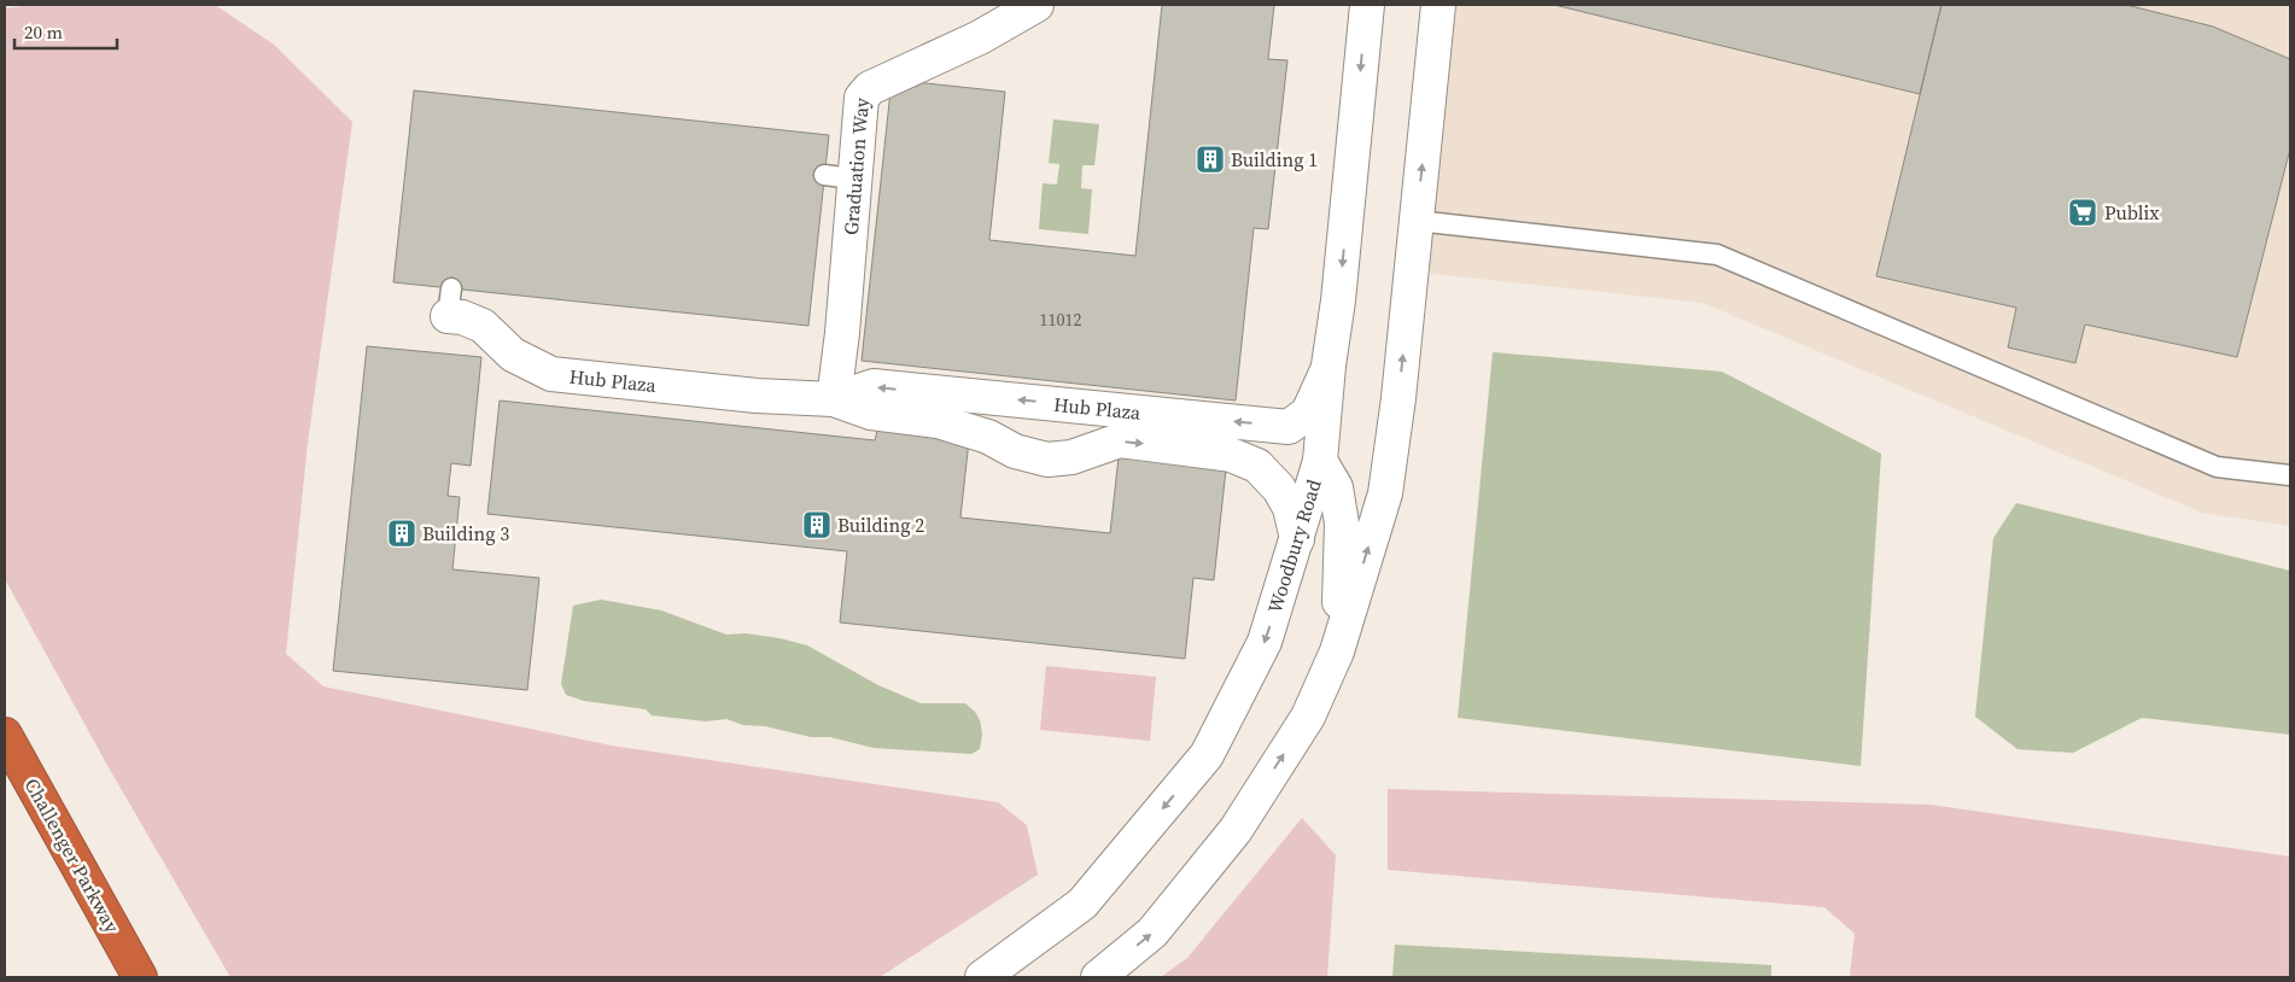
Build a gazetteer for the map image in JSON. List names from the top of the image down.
{
  "streets": {
    "highway": ["Challenger Parkway"],
    "street": ["Graduation Way", "Hub Plaza", "Woodbury Road"]
  },
  "crossings": [
    ["Graduation Way", "Hub Plaza"],
    ["Hub Plaza", "Woodbury Road"]
  ],
  "places": {
    "building": ["Building 1", "Building 2", "Building 3"],
    "supermarket": ["Publix"]
  },
  "house_numbers": ["11012"],
  "scale_bar": "20 m"
}
